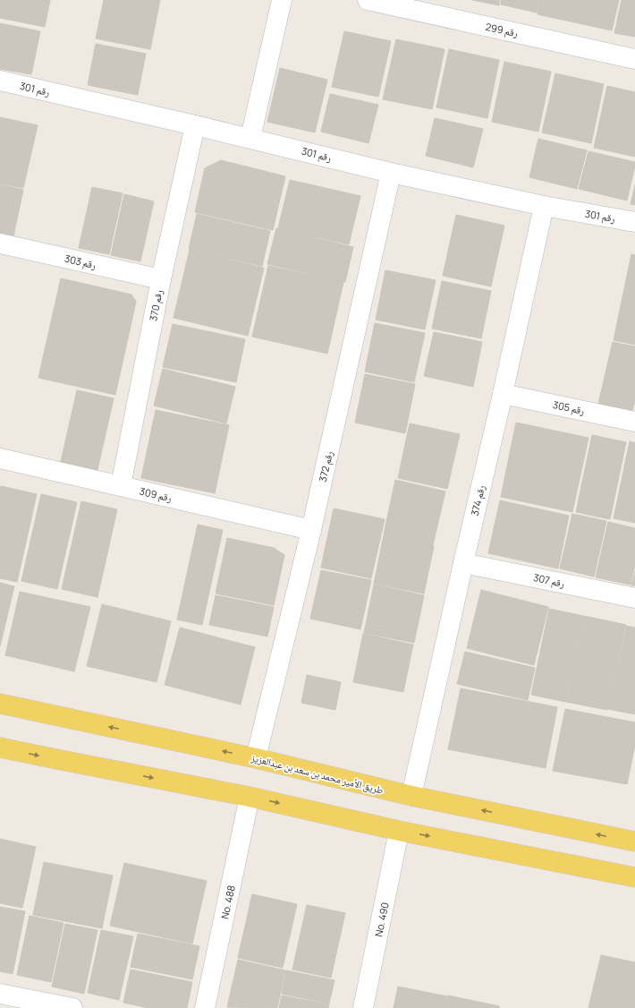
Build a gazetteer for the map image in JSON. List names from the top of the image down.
{
  "streets": {
    "main road": ["طريق الأمير محمد بن سعد بن عبدالعزيز"],
    "street": [
      "رقم 299",
      "رقم 301",
      "رقم 303",
      "رقم 370",
      "رقم 305",
      "رقم 372",
      "رقم 309",
      "رقم 374",
      "رقم 307",
      "No. 488",
      "No. 490"
    ]
  },
  "crossings": [
    ["رقم 301", "رقم 370"],
    ["رقم 301", "رقم 372"],
    ["رقم 301", "رقم 374"],
    ["رقم 303", "رقم 370"],
    ["رقم 370", "رقم 309"],
    ["رقم 305", "رقم 374"],
    ["رقم 372", "رقم 309"],
    ["رقم 372", "طريق الأمير محمد بن سعد بن عبدالعزيز"],
    ["رقم 374", "رقم 307"],
    ["رقم 374", "طريق الأمير محمد بن سعد بن عبدالعزيز"]
  ]
}
